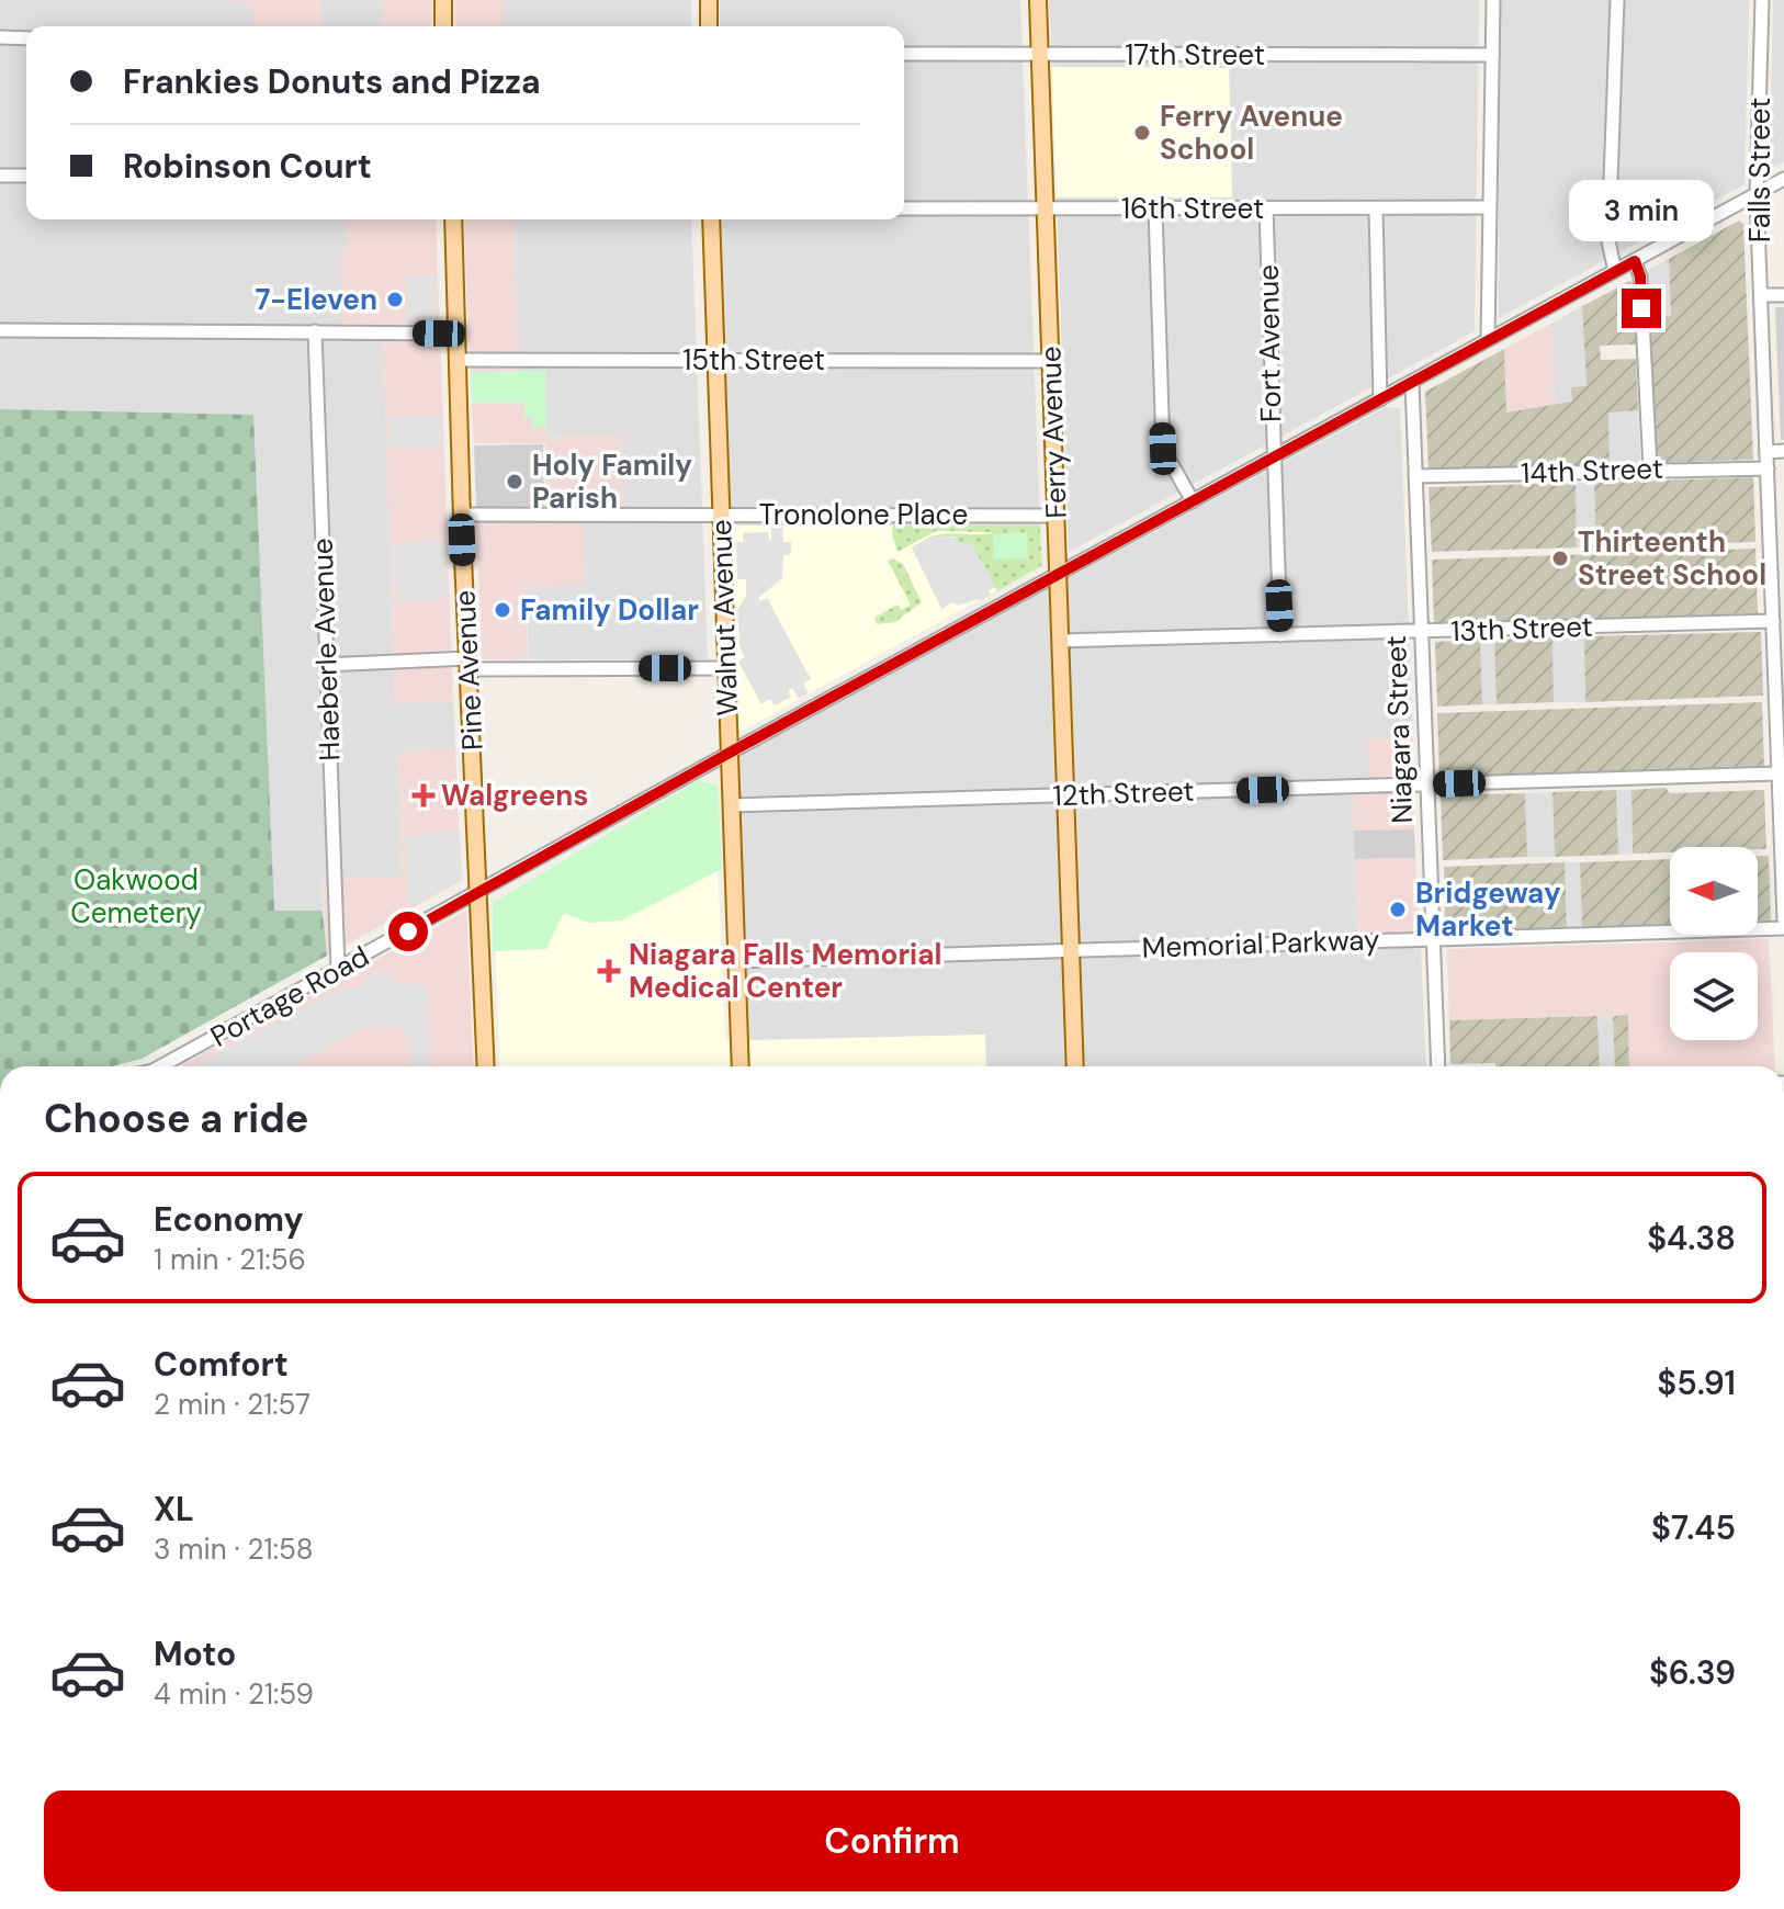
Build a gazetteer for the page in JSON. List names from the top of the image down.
{
  "streets": {
    "main road": ["Ferry Avenue", "Walnut Avenue", "Pine Avenue"],
    "street": [
      "17th Street",
      "Falls Street",
      "16th Street",
      "Fort Avenue",
      "15th Street",
      "14th Street",
      "Tronolone Place",
      "13th Street",
      "Haeberle Avenue",
      "Niagara Street",
      "12th Street",
      "Memorial Parkway",
      "Portage Road"
    ]
  },
  "crossings": [
    ["17th Street", "Ferry Avenue"],
    ["Falls Street", "14th Street"],
    ["Falls Street", "13th Street"],
    ["Falls Street", "12th Street"],
    ["Falls Street", "Portage Road"],
    ["16th Street", "Fort Avenue"],
    ["16th Street", "Ferry Avenue"],
    ["Fort Avenue", "13th Street"],
    ["Fort Avenue", "Portage Road"],
    ["15th Street", "Ferry Avenue"],
    ["15th Street", "Walnut Avenue"],
    ["15th Street", "Pine Avenue"],
    ["Ferry Avenue", "Tronolone Place"],
    ["Ferry Avenue", "13th Street"],
    ["Ferry Avenue", "12th Street"],
    ["Ferry Avenue", "Memorial Parkway"],
    ["Ferry Avenue", "Portage Road"],
    ["14th Street", "Niagara Street"],
    ["Tronolone Place", "Walnut Avenue"],
    ["Tronolone Place", "Pine Avenue"],
    ["Walnut Avenue", "12th Street"],
    ["Walnut Avenue", "Memorial Parkway"],
    ["Walnut Avenue", "Portage Road"],
    ["13th Street", "Niagara Street"],
    ["Haeberle Avenue", "Portage Road"],
    ["Pine Avenue", "Portage Road"],
    ["Niagara Street", "12th Street"],
    ["Niagara Street", "Memorial Parkway"],
    ["Niagara Street", "Portage Road"]
  ],
  "parks": ["Oakwood Cemetery"],
  "places": {
    "other": [
      "Ferry Avenue School",
      "7-Eleven",
      "Holy Family Parish",
      "Thirteenth Street School",
      "Family Dollar",
      "Bridgeway Market"
    ],
    "health": ["Walgreens", "Niagara Falls Memorial Medical Center"]
  },
  "north": "left",
  "page": {
    "banner": ["Frankies Donuts and Pizza", "Robinson Court"],
    "bubble": "3 min",
    "heading": "Choose a ride",
    "list": [
      {
        "name": "Economy",
        "note": "1 min · 21:56",
        "value": "$4.38"
      },
      {
        "name": "Comfort",
        "note": "2 min · 21:57",
        "value": "$5.91"
      },
      {
        "name": "XL",
        "note": "3 min · 21:58",
        "value": "$7.45"
      },
      {
        "name": "Moto",
        "note": "4 min · 21:59",
        "value": "$6.39"
      }
    ],
    "buttons": "Confirm"
  }
}
